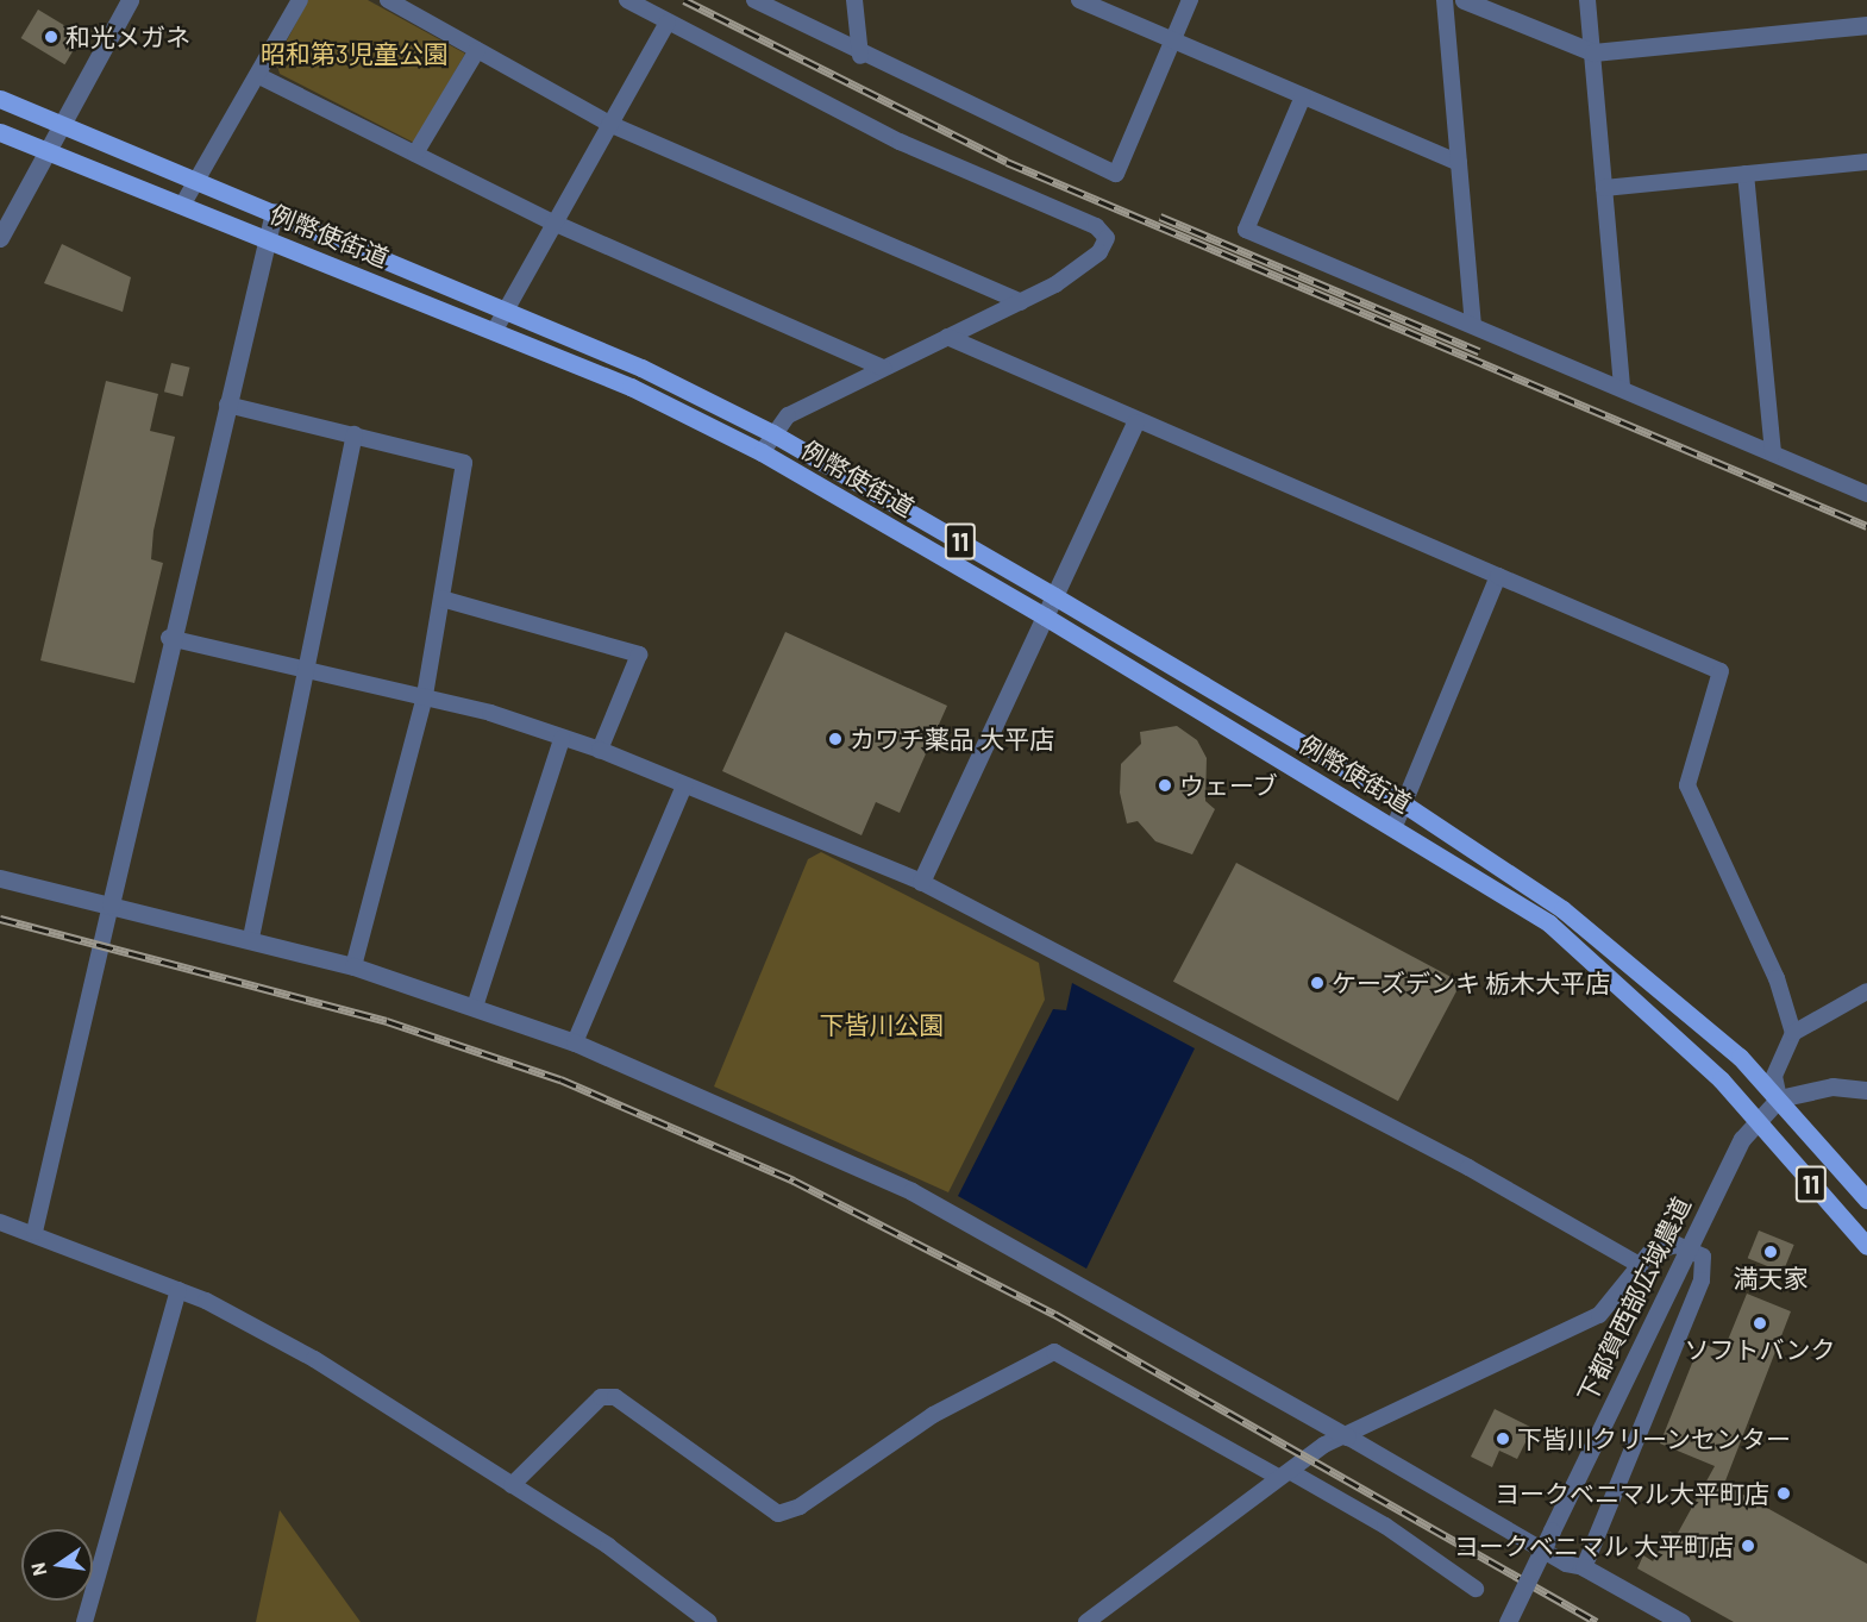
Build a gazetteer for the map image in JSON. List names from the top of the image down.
{
  "streets": {
    "main road": ["例幣使街道", "11"],
    "street": ["下都賀西部広域農道"]
  },
  "crossings": [
    ["例幣使街道", "11"],
    ["例幣使街道", "下都賀西部広域農道"],
    ["11", "下都賀西部広域農道"]
  ],
  "parks": ["昭和第3児童公園", "下皆川公園"],
  "places": [
    "和光メガネ",
    "カワチ薬品 大平店",
    "ウェーブ",
    "ケーズデンキ 栃木大平店",
    "満天家",
    "ソフトバンク",
    "下皆川クリーンセンター",
    "ヨークベニマル大平町店",
    "ヨークベニマル 大平町店"
  ],
  "north": "left"
}
